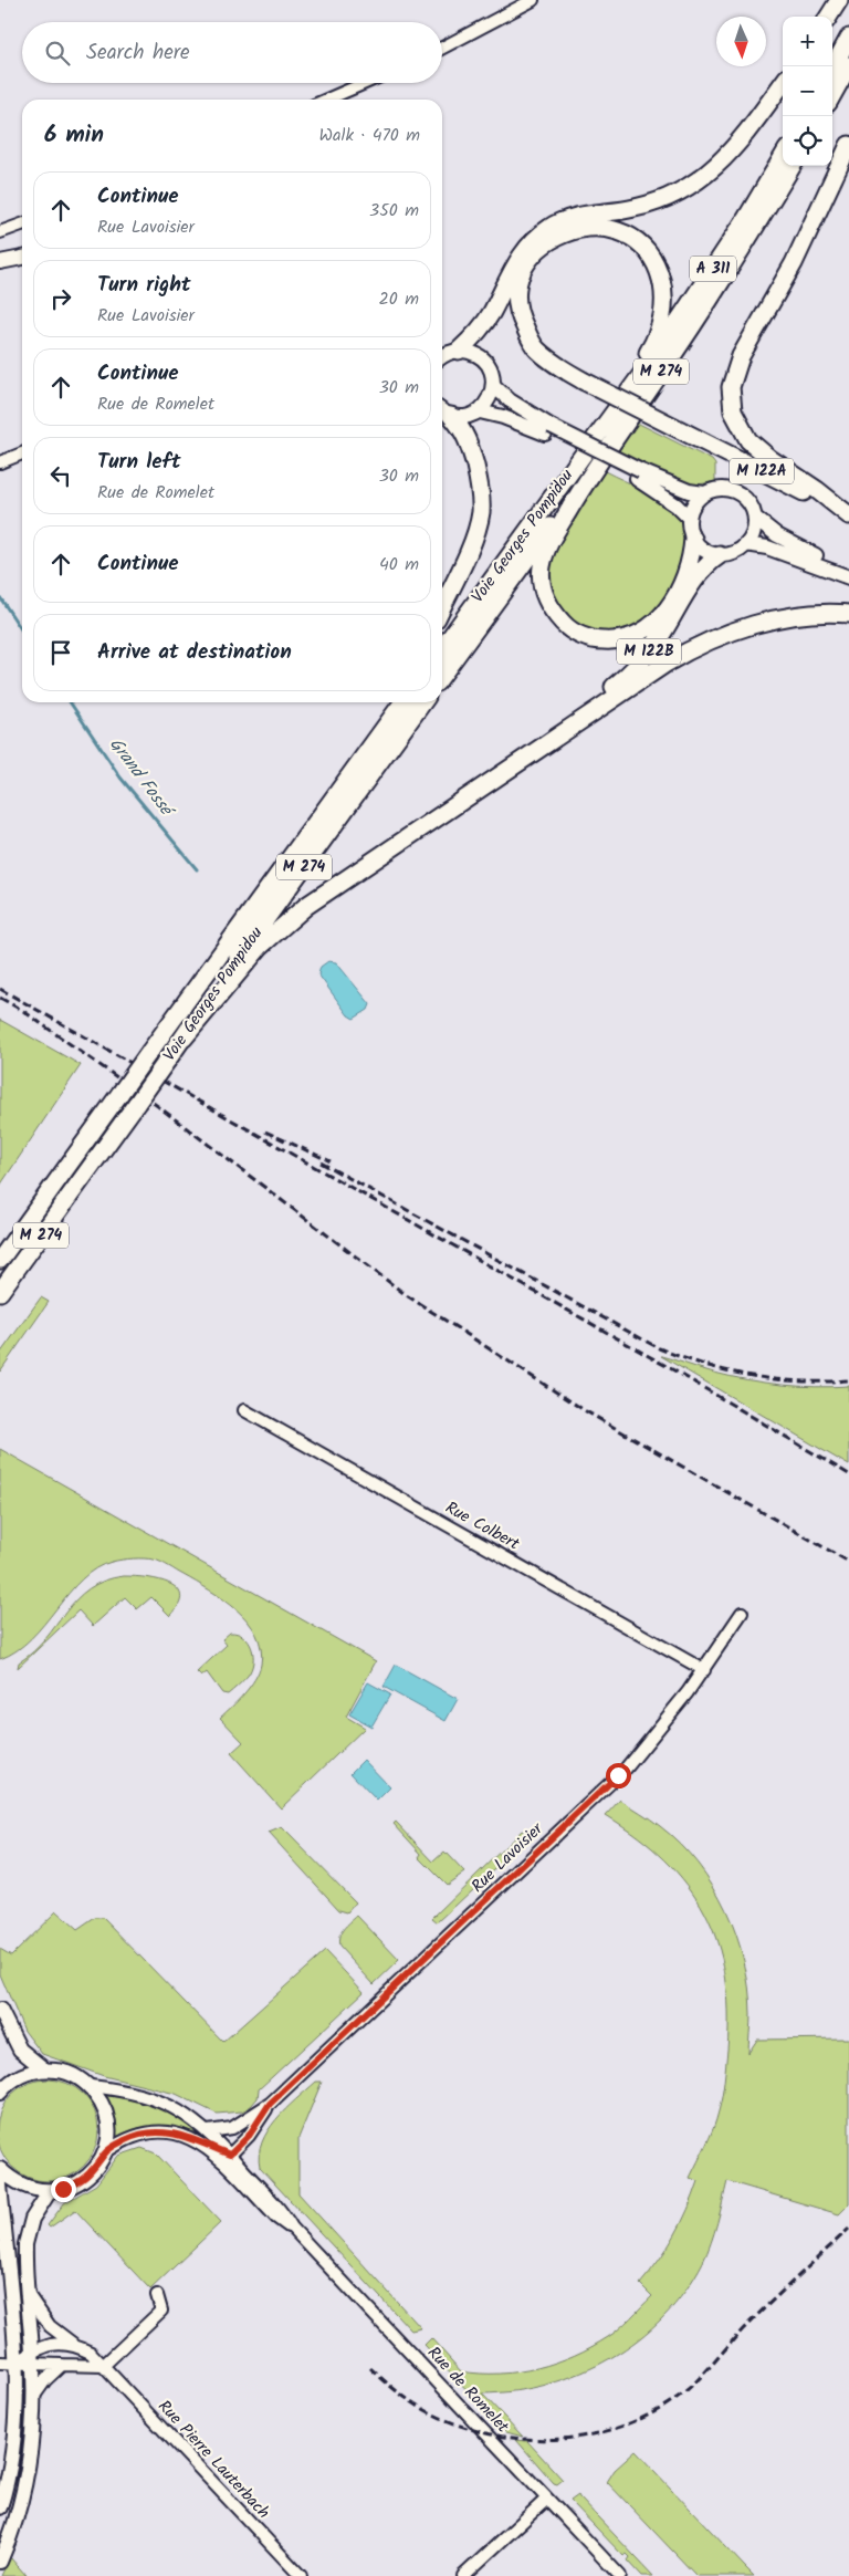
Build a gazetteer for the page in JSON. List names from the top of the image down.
{
  "streets": {
    "highway": [
      "A 311",
      "M 274",
      "M 122A",
      "Voie Georges Pompidou",
      "M 122B"
    ],
    "street": [
      "Rue Colbert",
      "Rue Lavoisier",
      "Rue de Romelet",
      "Rue Pierre Lauterbach"
    ]
  },
  "crossings": [
    ["A 311", "M 274"],
    ["M 274", "M 122A"],
    ["M 274", "Voie Georges Pompidou"],
    ["M 122A", "Voie Georges Pompidou"],
    ["Rue Colbert", "Rue Lavoisier"],
    ["Rue Lavoisier", "Rue de Romelet"]
  ],
  "water": ["Grand Fossé"],
  "north": "bottom",
  "page": {
    "map_buttons": ["+", "−"],
    "search": "Search here",
    "heading": ["6 min", "Walk · 470 m"],
    "list": [
      ["Continue", "Rue Lavoisier", "350 m"],
      ["Turn right", "Rue Lavoisier", "20 m"],
      ["Continue", "Rue de Romelet", "30 m"],
      ["Turn left", "Rue de Romelet", "30 m"],
      ["Continue", "40 m"],
      "Arrive at destination"
    ]
  }
}
